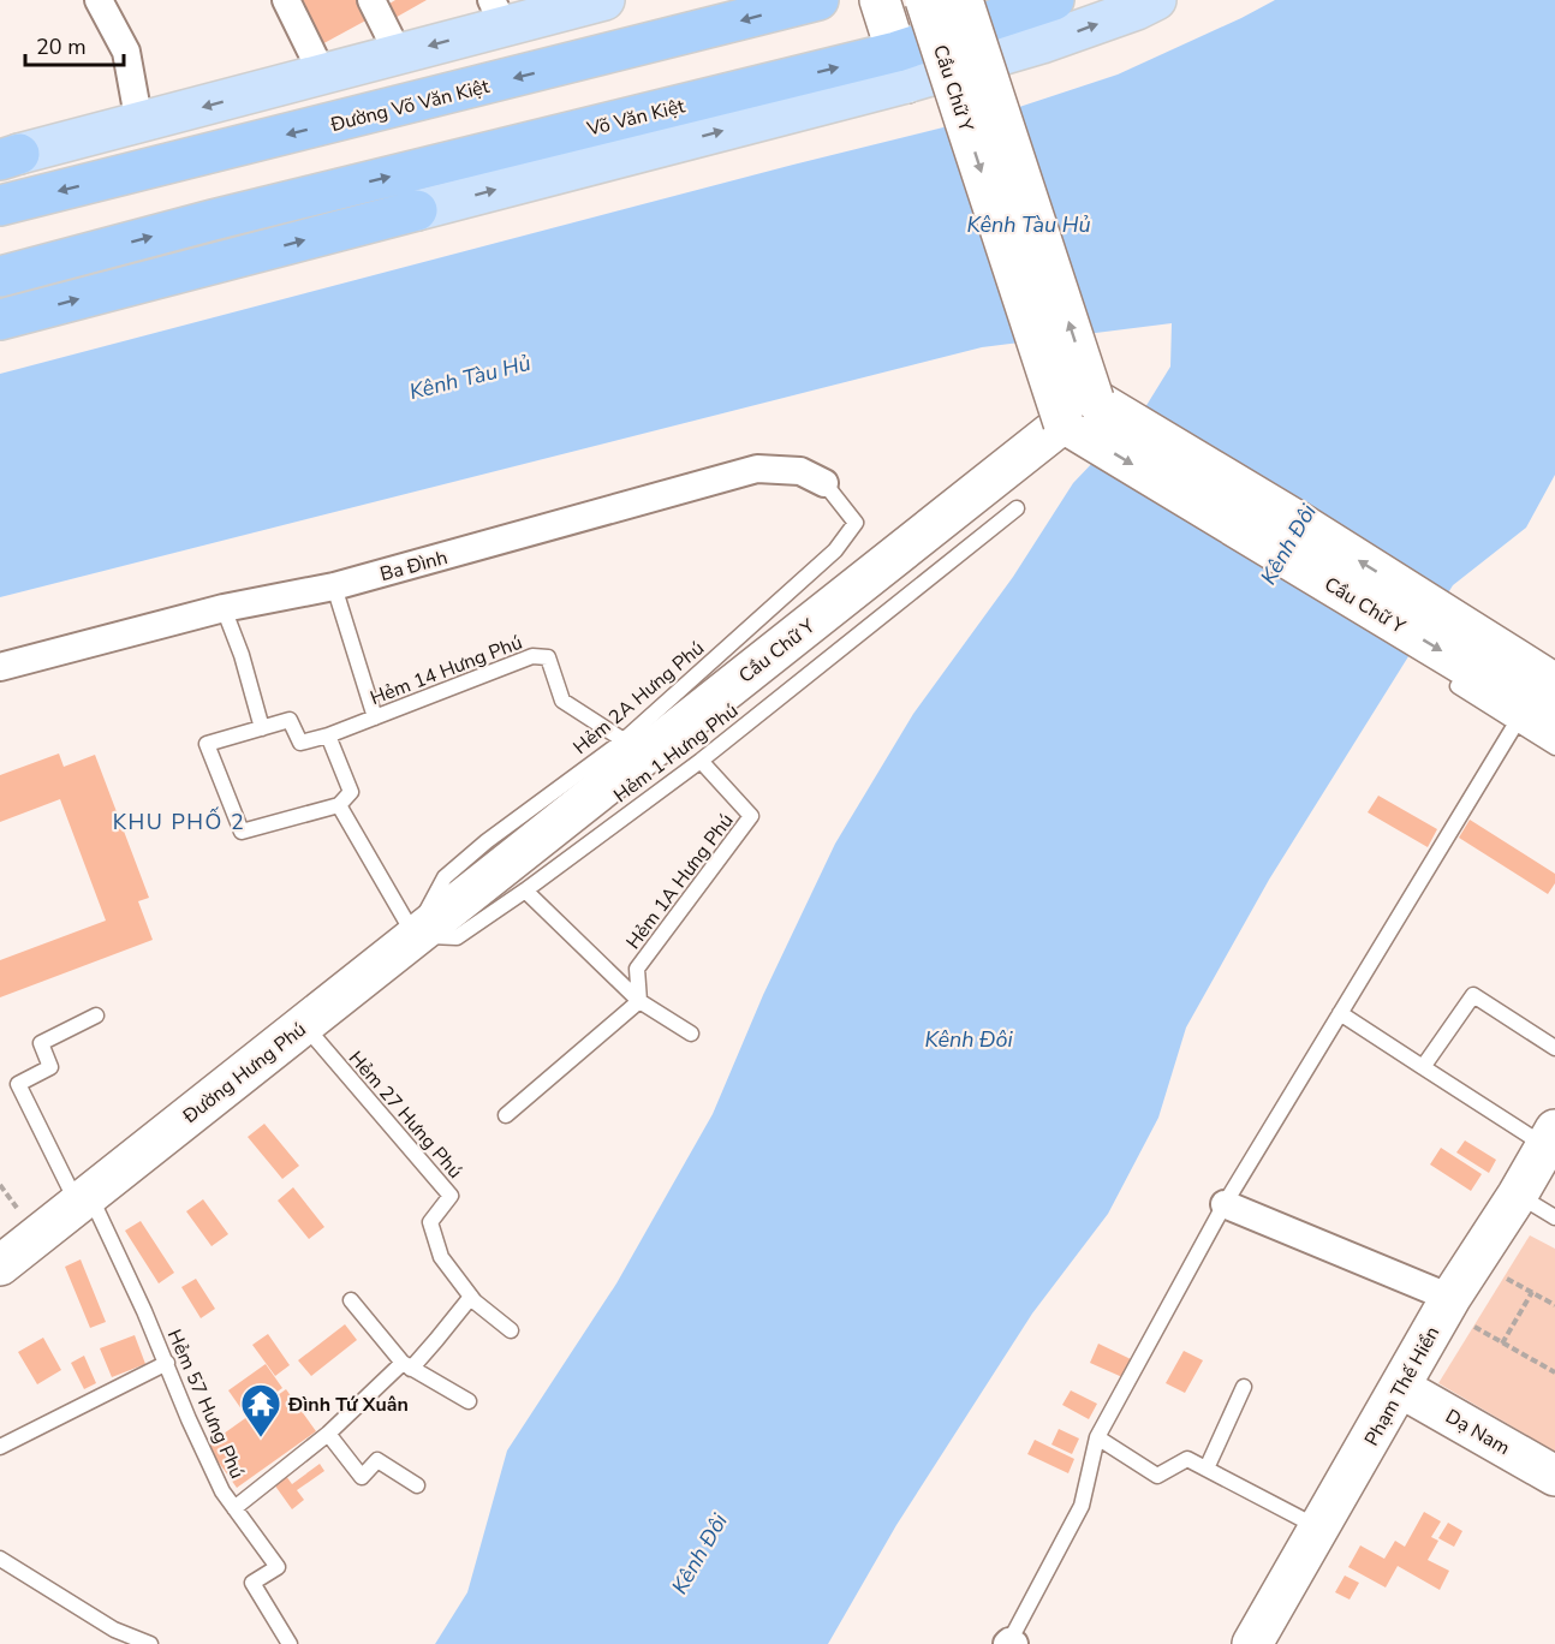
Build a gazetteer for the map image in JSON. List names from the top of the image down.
{
  "streets": {
    "highway": ["Đường Võ Văn Kiệt", "Võ Văn Kiệt"],
    "main road": [
      "Cầu Chữ Y",
      "Đường Hưng Phú",
      "Phạm Thế Hiển",
      "Dạ Nam"
    ],
    "street": ["Ba Đình"],
    "lane": [
      "Hẻm 14 Hưng Phú",
      "Hẻm 2A Hưng Phú",
      "Hẻm 1 Hưng Phú",
      "Hẻm 1A Hưng Phú",
      "Hẻm 27 Hưng Phú",
      "Hẻm 57 Hưng Phú"
    ]
  },
  "crossings": [
    ["Cầu Chữ Y", "Đường Hưng Phú"],
    ["Ba Đình", "Hẻm 2A Hưng Phú"],
    ["Hẻm 14 Hưng Phú", "Hẻm 2A Hưng Phú"],
    ["Hẻm 2A Hưng Phú", "Hẻm 1 Hưng Phú"],
    ["Hẻm 2A Hưng Phú", "Đường Hưng Phú"],
    ["Hẻm 1 Hưng Phú", "Hẻm 1A Hưng Phú"],
    ["Hẻm 1 Hưng Phú", "Đường Hưng Phú"],
    ["Đường Hưng Phú", "Hẻm 27 Hưng Phú"],
    ["Đường Hưng Phú", "Hẻm 57 Hưng Phú"],
    ["Phạm Thế Hiển", "Dạ Nam"]
  ],
  "one_way": ["Võ Văn Kiệt"],
  "districts": ["KHU PHỐ 2"],
  "water": ["Kênh Tàu Hủ", "Kênh Đôi"],
  "places": {
    "temple": ["Đình Tứ Xuân"]
  },
  "scale_bar": "20 m"
}
